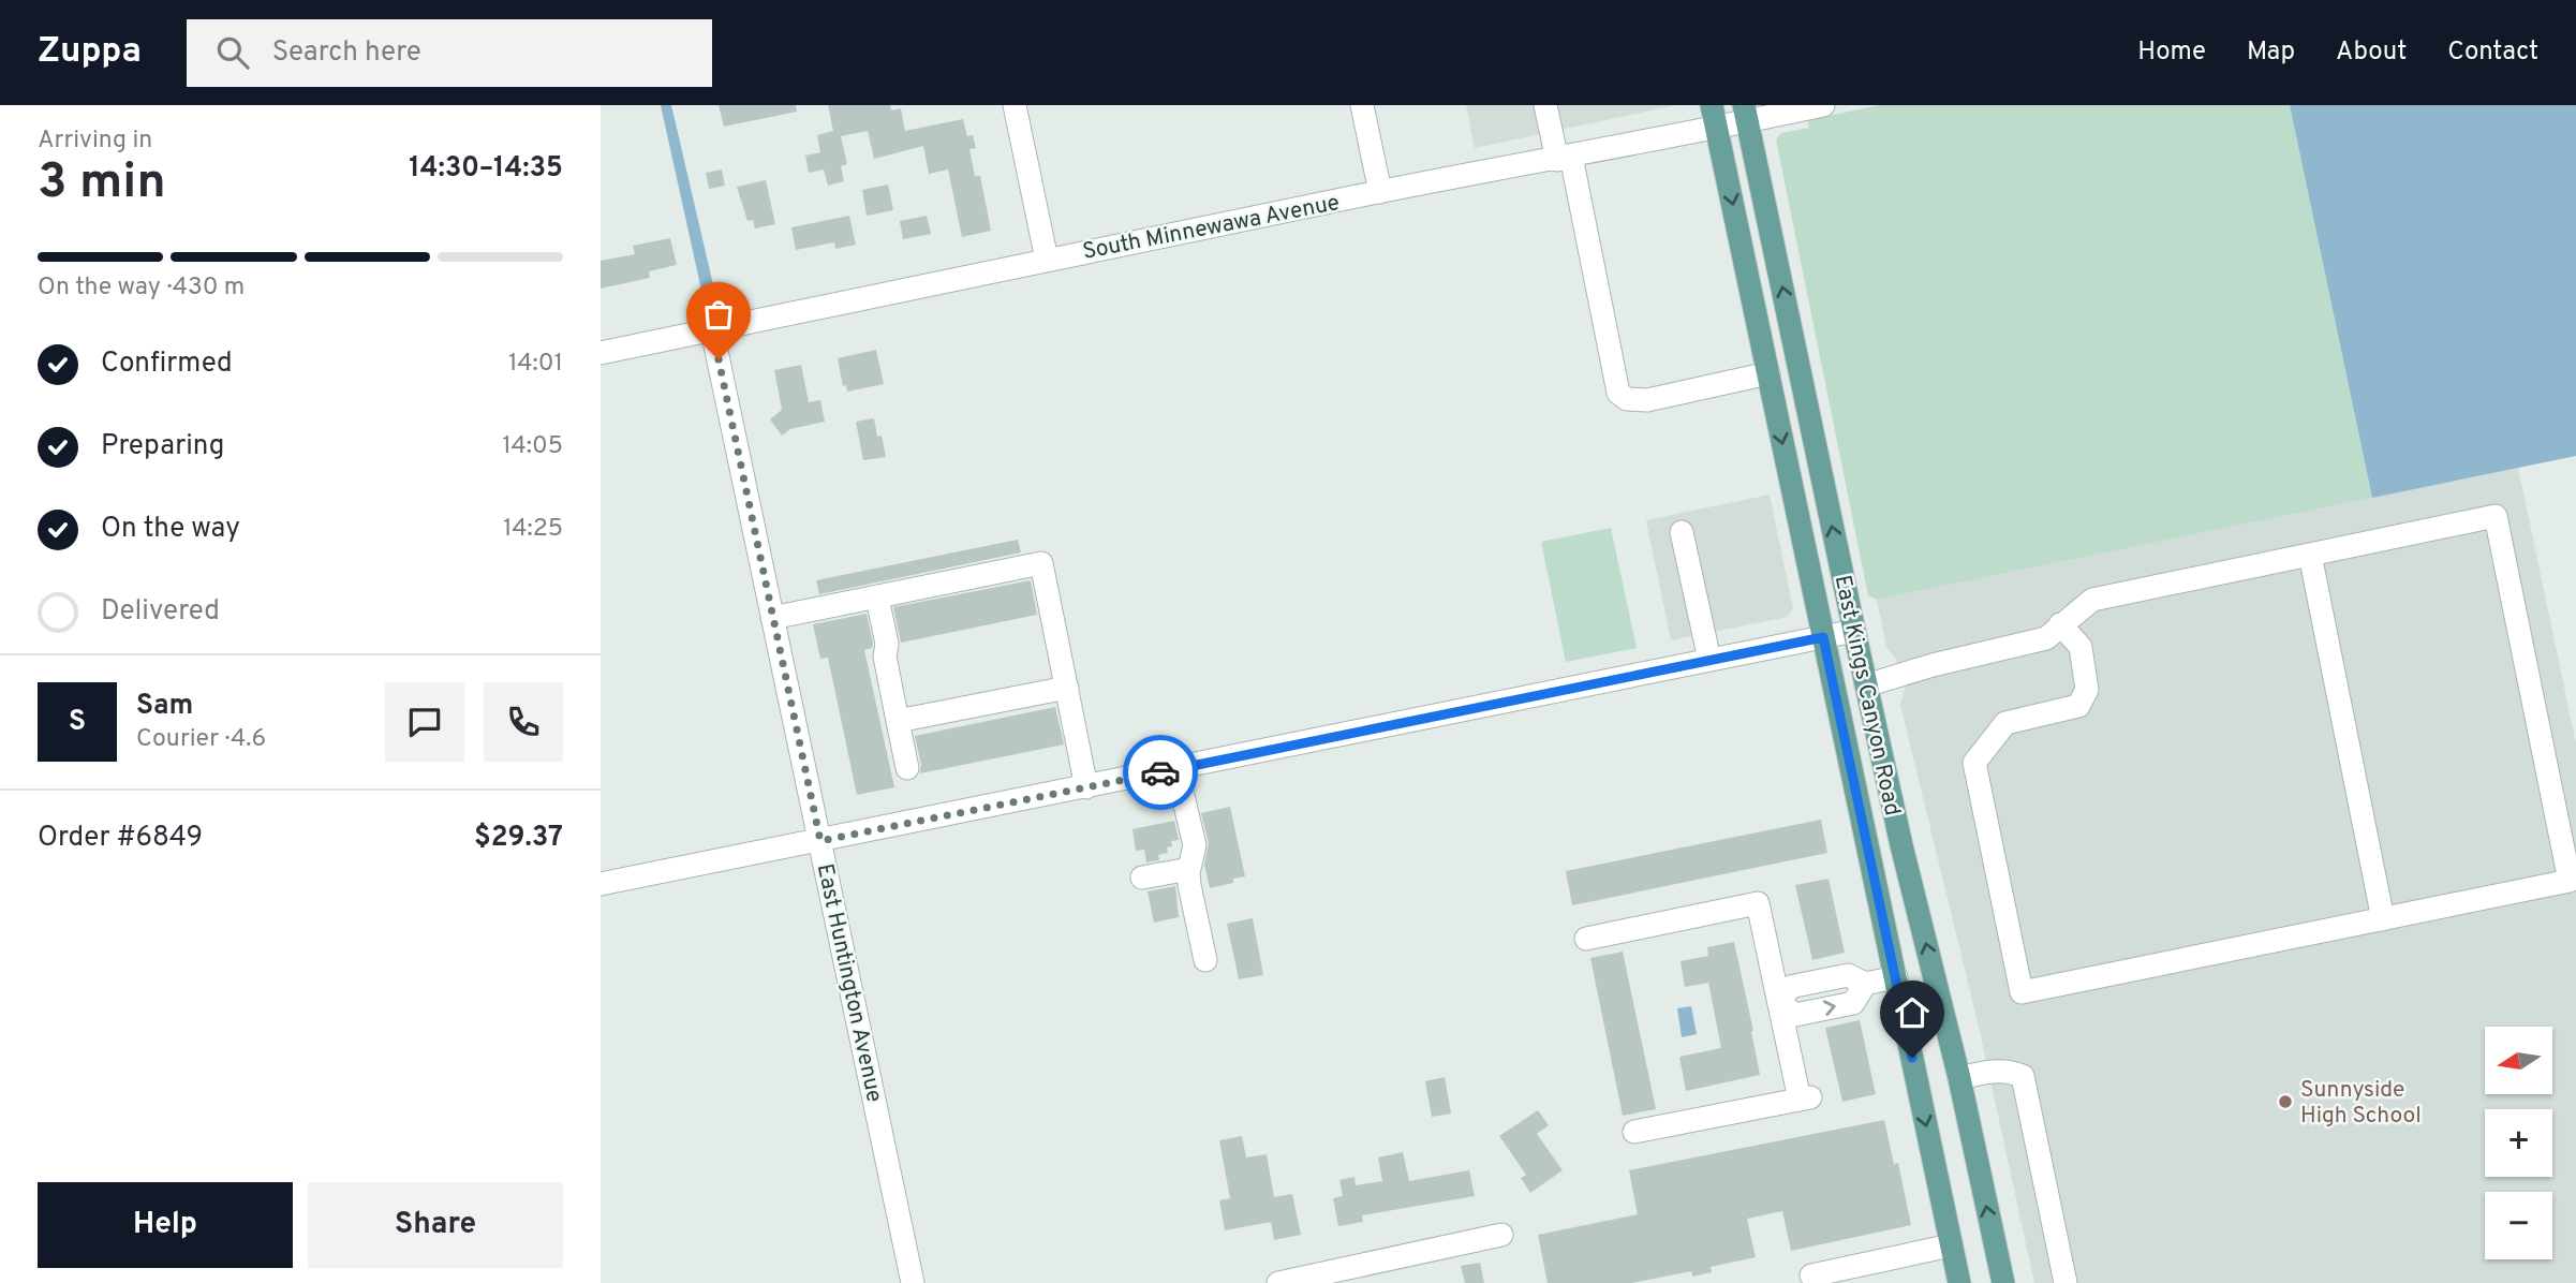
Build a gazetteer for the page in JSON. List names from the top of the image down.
{
  "streets": {
    "main road": ["East Kings Canyon Road"],
    "street": ["South Minnewawa Avenue", "East Huntington Avenue"]
  },
  "crossings": [
    ["South Minnewawa Avenue", "East Kings Canyon Road"],
    ["South Minnewawa Avenue", "East Huntington Avenue"]
  ],
  "places": ["Sunnyside High School"],
  "north": "left",
  "page": {
    "header": "Zuppa",
    "search": "Search here",
    "nav": [
      "Home",
      "Map",
      "About",
      "Contact"
    ],
    "heading": ["3 min", "Arriving in", "14:30–14:35"],
    "panel": [
      "Sam",
      "Courier · 4.6",
      "Order #6849",
      "$29.37"
    ],
    "bar": "On the way · 430 m",
    "list": [
      ["Confirmed", "14:01"],
      ["Preparing", "14:05"],
      ["On the way", "14:25"],
      "Delivered"
    ],
    "round": "S",
    "map_buttons": ["+", "−"],
    "buttons": ["Help", "Share"]
  }
}
